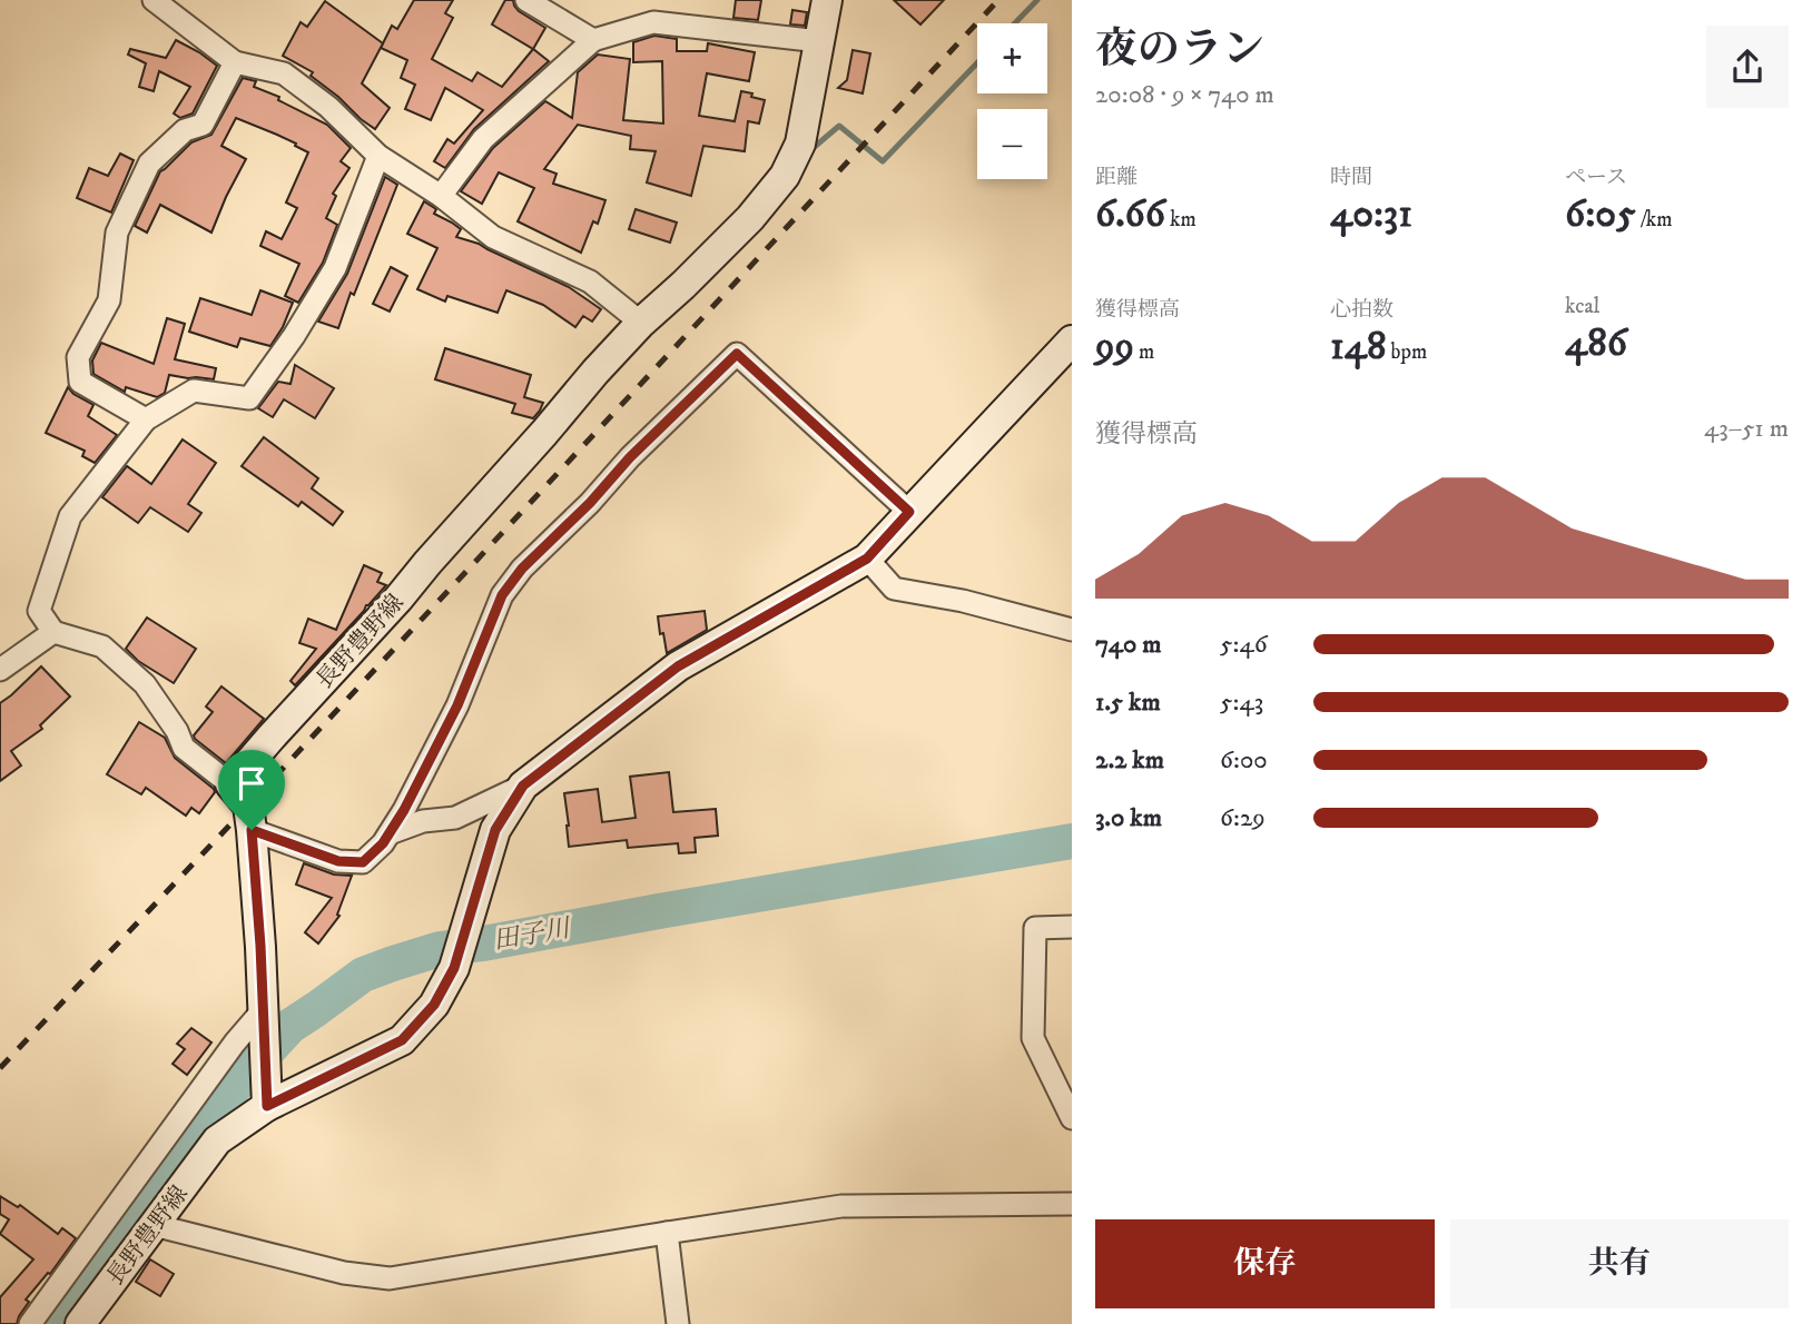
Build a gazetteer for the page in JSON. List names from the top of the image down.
{
  "streets": {
    "main road": ["長野豊野線"]
  },
  "water": ["田子川"],
  "page": {
    "heading": ["夜のラン", "20:08 · 9 × 740 m"],
    "map_buttons": ["+", "−"],
    "stats": [
      ["距離", "6.66 km"],
      ["時間", "40:31"],
      ["ペース", "6:05 /km"],
      ["獲得標高", "99 m"],
      ["心拍数", "148 bpm"],
      ["kcal", "486"]
    ],
    "chart": ["獲得標高", "43–51 m"],
    "list": [
      {
        "name": "740 m",
        "note": "5:46"
      },
      {
        "name": "1.5 km",
        "note": "5:43"
      },
      {
        "name": "2.2 km",
        "note": "6:00"
      },
      {
        "name": "3.0 km",
        "note": "6:29"
      }
    ],
    "buttons": ["保存", "共有"]
  }
}
